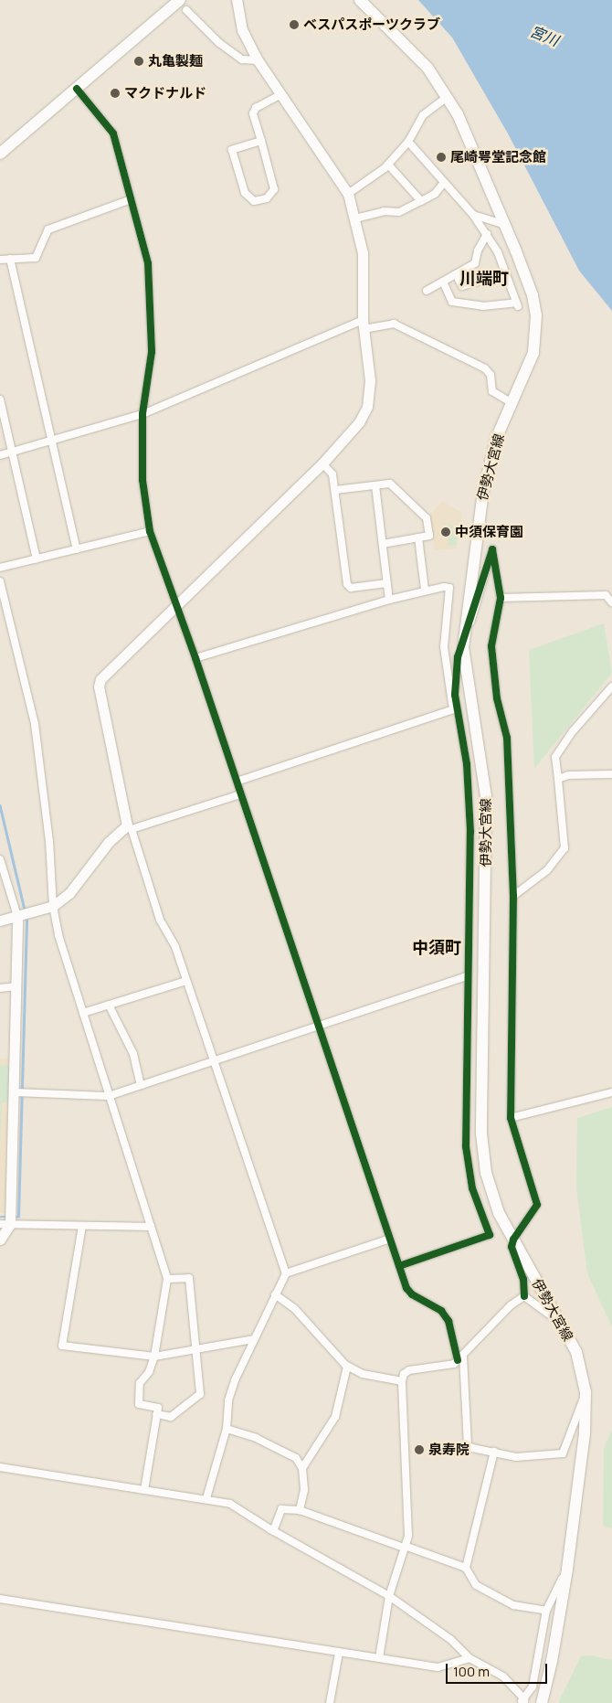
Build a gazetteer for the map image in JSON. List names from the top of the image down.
{
  "streets": {
    "main road": ["伊勢大宮線"]
  },
  "districts": ["川端町", "中須町"],
  "water": ["宮川"],
  "places": [
    "ベスパスポーツクラブ",
    "丸亀製麺",
    "マクドナルド",
    "尾崎咢堂記念館",
    "中須保育園",
    "泉寿院"
  ],
  "scale_bar": "100 m"
}
